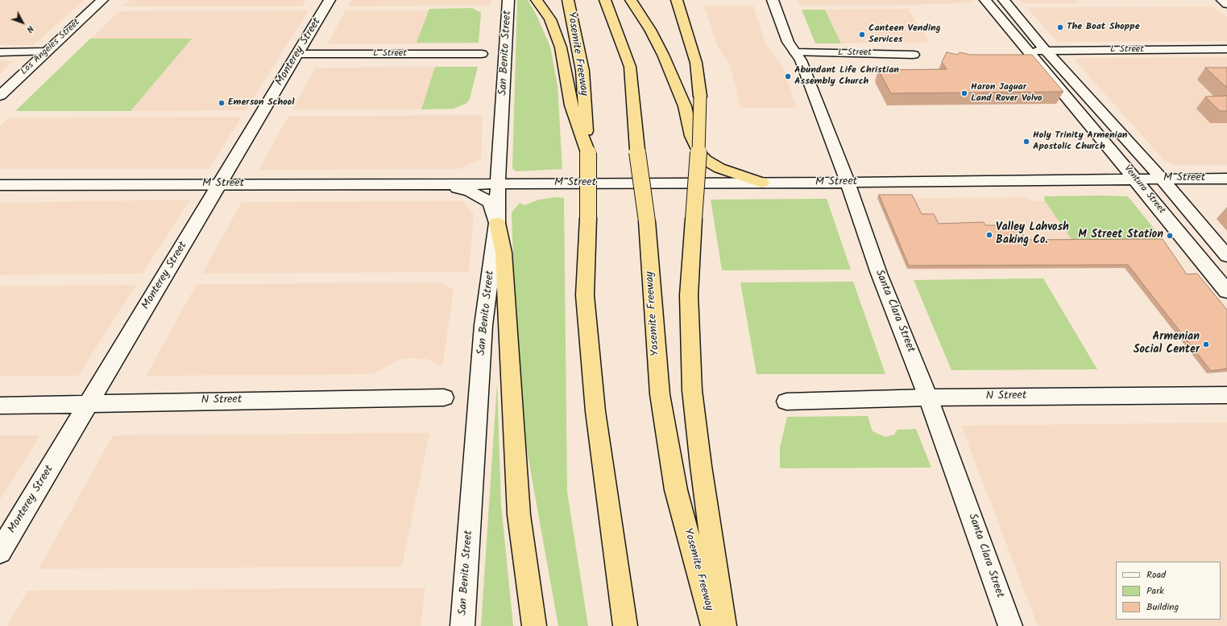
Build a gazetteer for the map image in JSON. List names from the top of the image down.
{
  "streets": {
    "highway": ["Yosemite Freeway"],
    "street": [
      "Los Angeles Street",
      "L Street",
      "Monterey Street",
      "San Benito Street",
      "M Street",
      "Ventura Street",
      "Santa Clara Street",
      "N Street"
    ]
  },
  "crossings": [
    ["L Street", "Monterey Street"],
    ["L Street", "Ventura Street"],
    ["L Street", "Santa Clara Street"],
    ["Monterey Street", "M Street"],
    ["Monterey Street", "N Street"],
    ["San Benito Street", "M Street"],
    ["M Street", "Ventura Street"],
    ["M Street", "Santa Clara Street"],
    ["Santa Clara Street", "N Street"]
  ],
  "places": [
    "The Boat Shoppe",
    "Canteen Vending Services",
    "Abundant Life Christian Assembly Church",
    "Haron Jaguar Land Rover Volvo",
    "Emerson School",
    "Holy Trinity Armenian Apostolic Church",
    "Valley Lahvosh Baking Co.",
    "M Street Station",
    "Armenian Social Center"
  ],
  "legend": ["Road", "Park", "Building"],
  "north": "bottom right"
}
